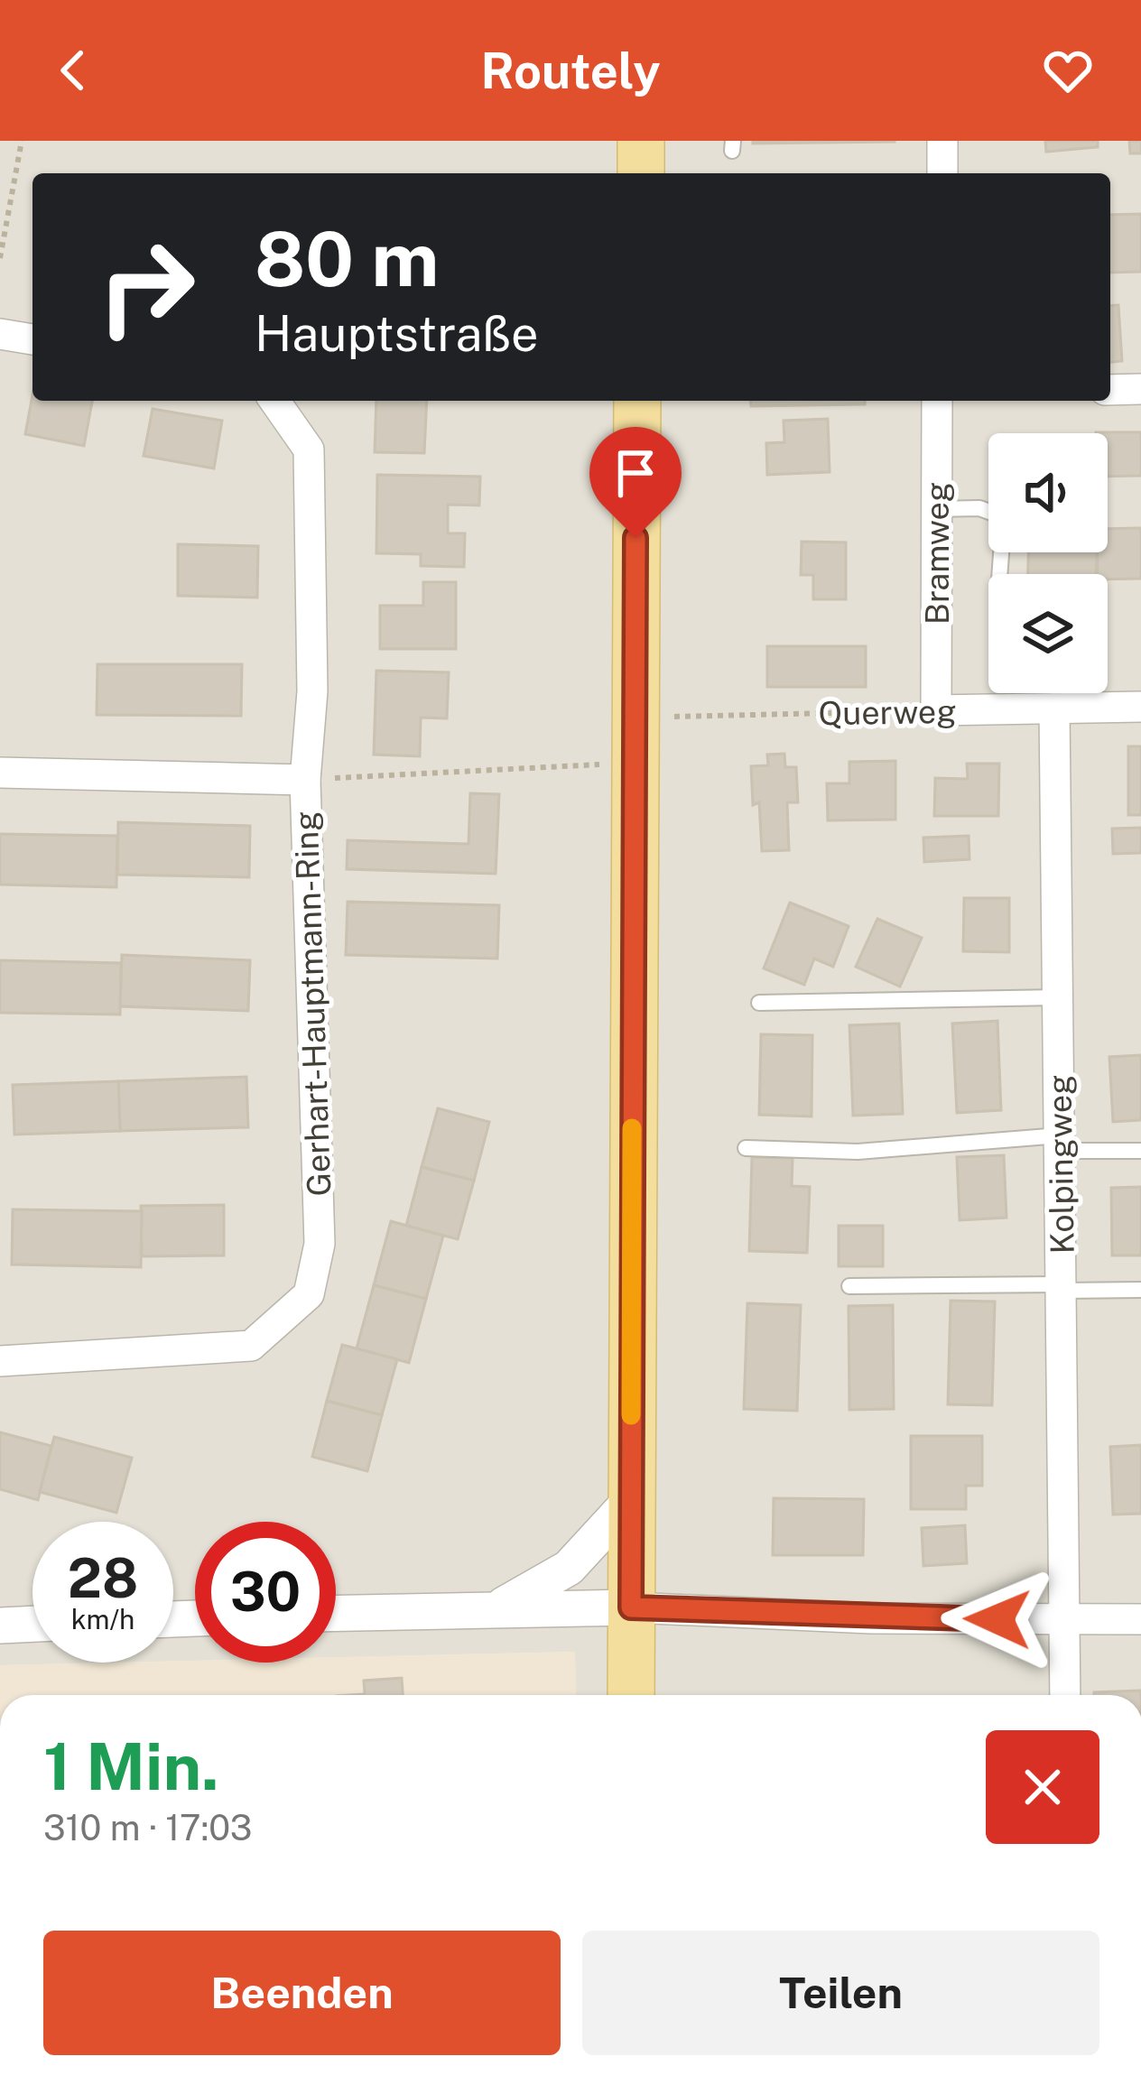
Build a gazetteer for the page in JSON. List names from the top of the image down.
{
  "streets": {
    "street": [
      "Bramweg",
      "Querweg",
      "Gerhart-Hauptmann-Ring",
      "Kolpingweg"
    ]
  },
  "crossings": [
    ["Bramweg", "Querweg"],
    ["Querweg", "Gerhart-Hauptmann-Ring"],
    ["Querweg", "Kolpingweg"]
  ],
  "page": {
    "header": "Routely",
    "turn": ["80 m", "Hauptstraße"],
    "speed": "28 km/h",
    "limit": "30",
    "heading": ["1 Min.", "310 m · 17:03"],
    "buttons": ["Beenden", "Teilen"]
  }
}
